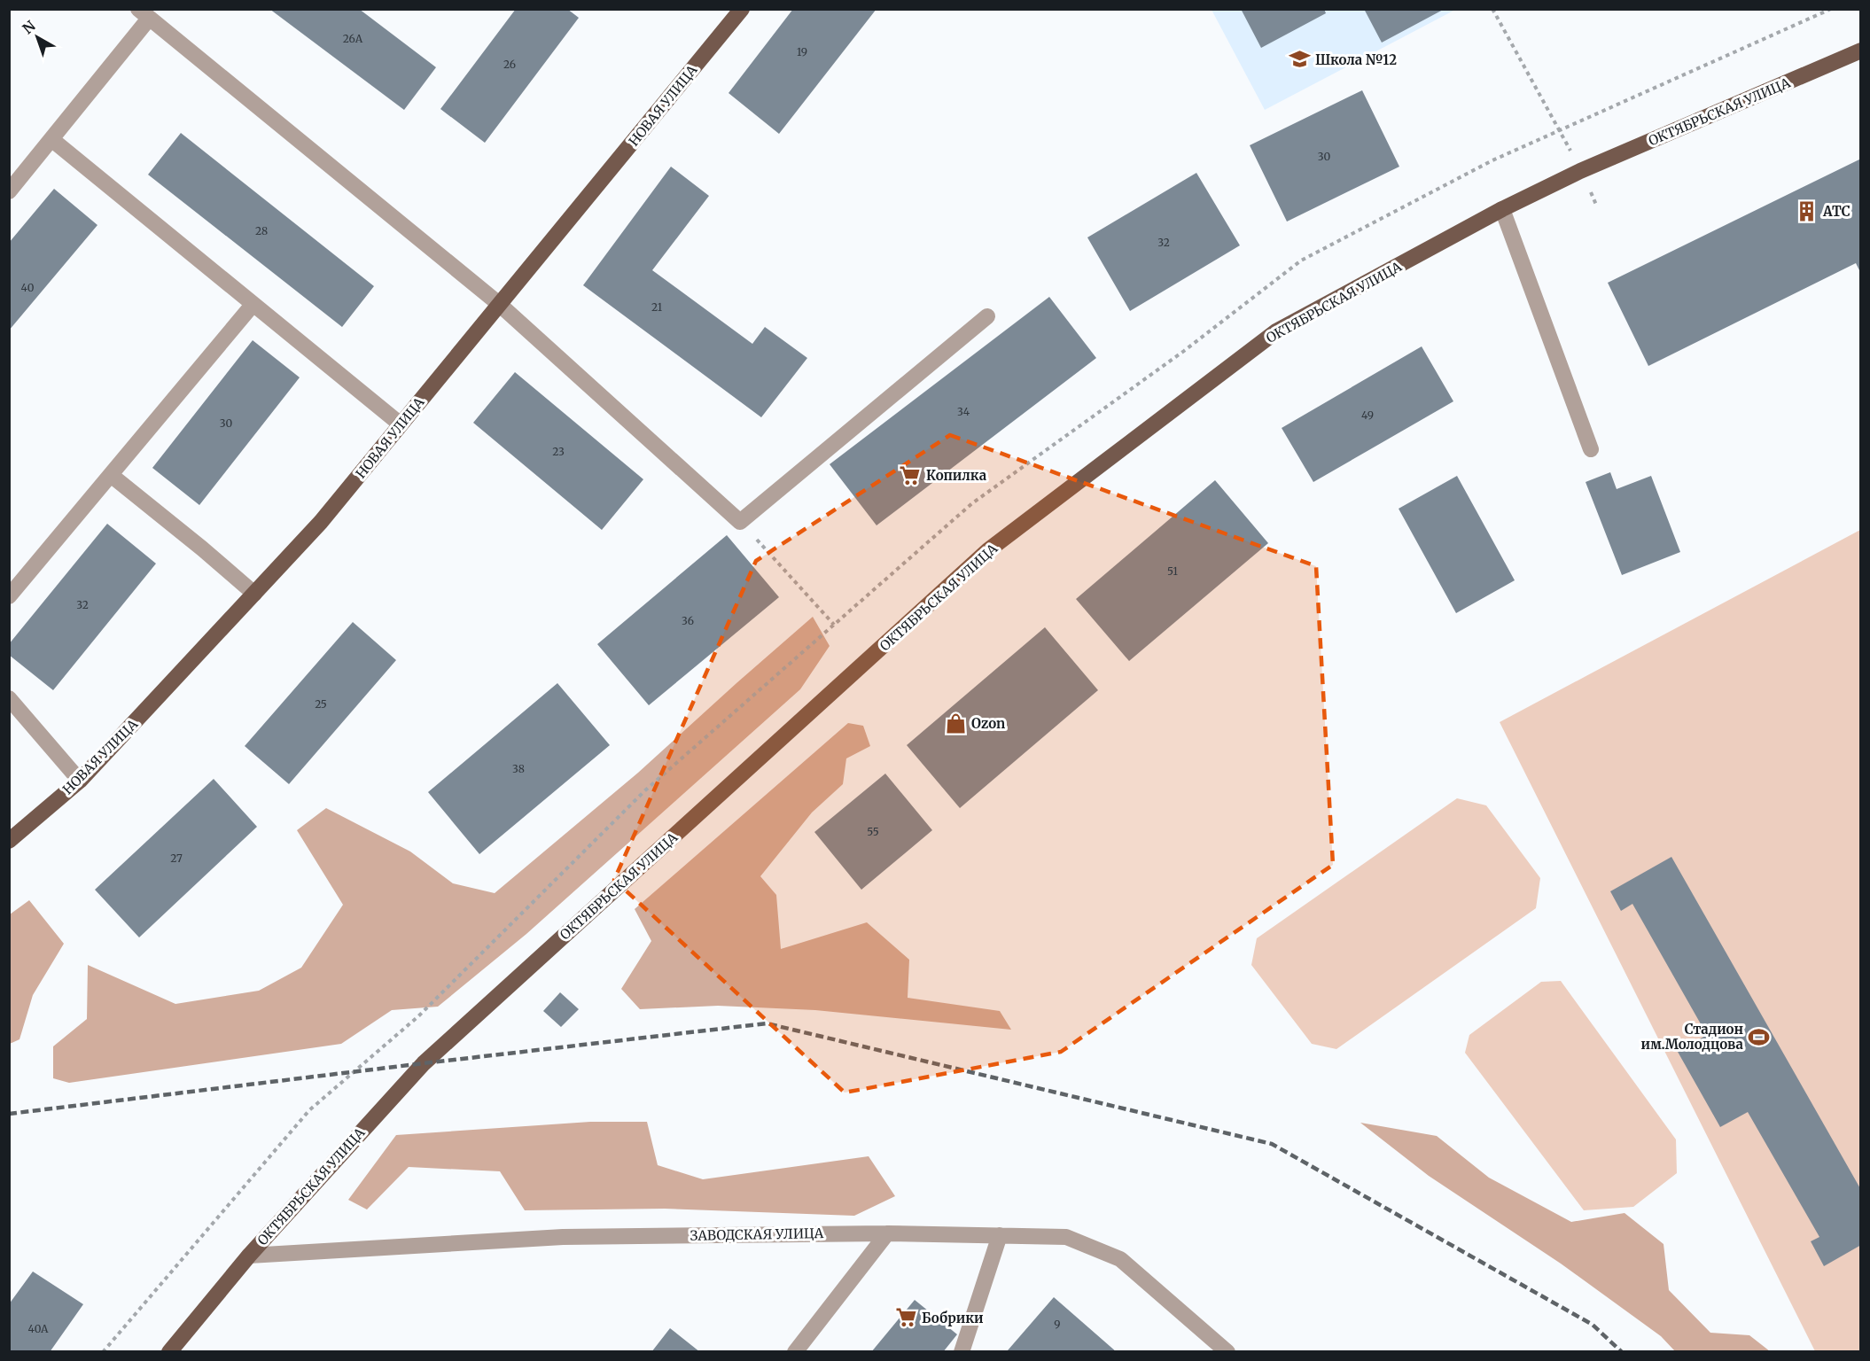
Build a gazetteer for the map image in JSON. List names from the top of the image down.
{
  "streets": {
    "main road": ["НОВАЯ УЛИЦА", "ОКТЯБРЬСКАЯ УЛИЦА"],
    "street": ["ЗАВОДСКАЯ УЛИЦА"]
  },
  "crossings": [
    ["ОКТЯБРЬСКАЯ УЛИЦА", "ЗАВОДСКАЯ УЛИЦА"]
  ],
  "places": {
    "school or university": ["Школа №12"],
    "building": ["АТС"],
    "supermarket": ["Копилка", "Бобрики"],
    "shop": ["Ozon"],
    "sports": ["Стадион им.Молодцова"]
  },
  "house_numbers": [
    "26А",
    "19",
    "26",
    "30",
    "28",
    "32",
    "40",
    "21",
    "34",
    "49",
    "30",
    "23",
    "51",
    "32",
    "36",
    "25",
    "38",
    "55",
    "27",
    "9",
    "40А"
  ],
  "north": "top left"
}
